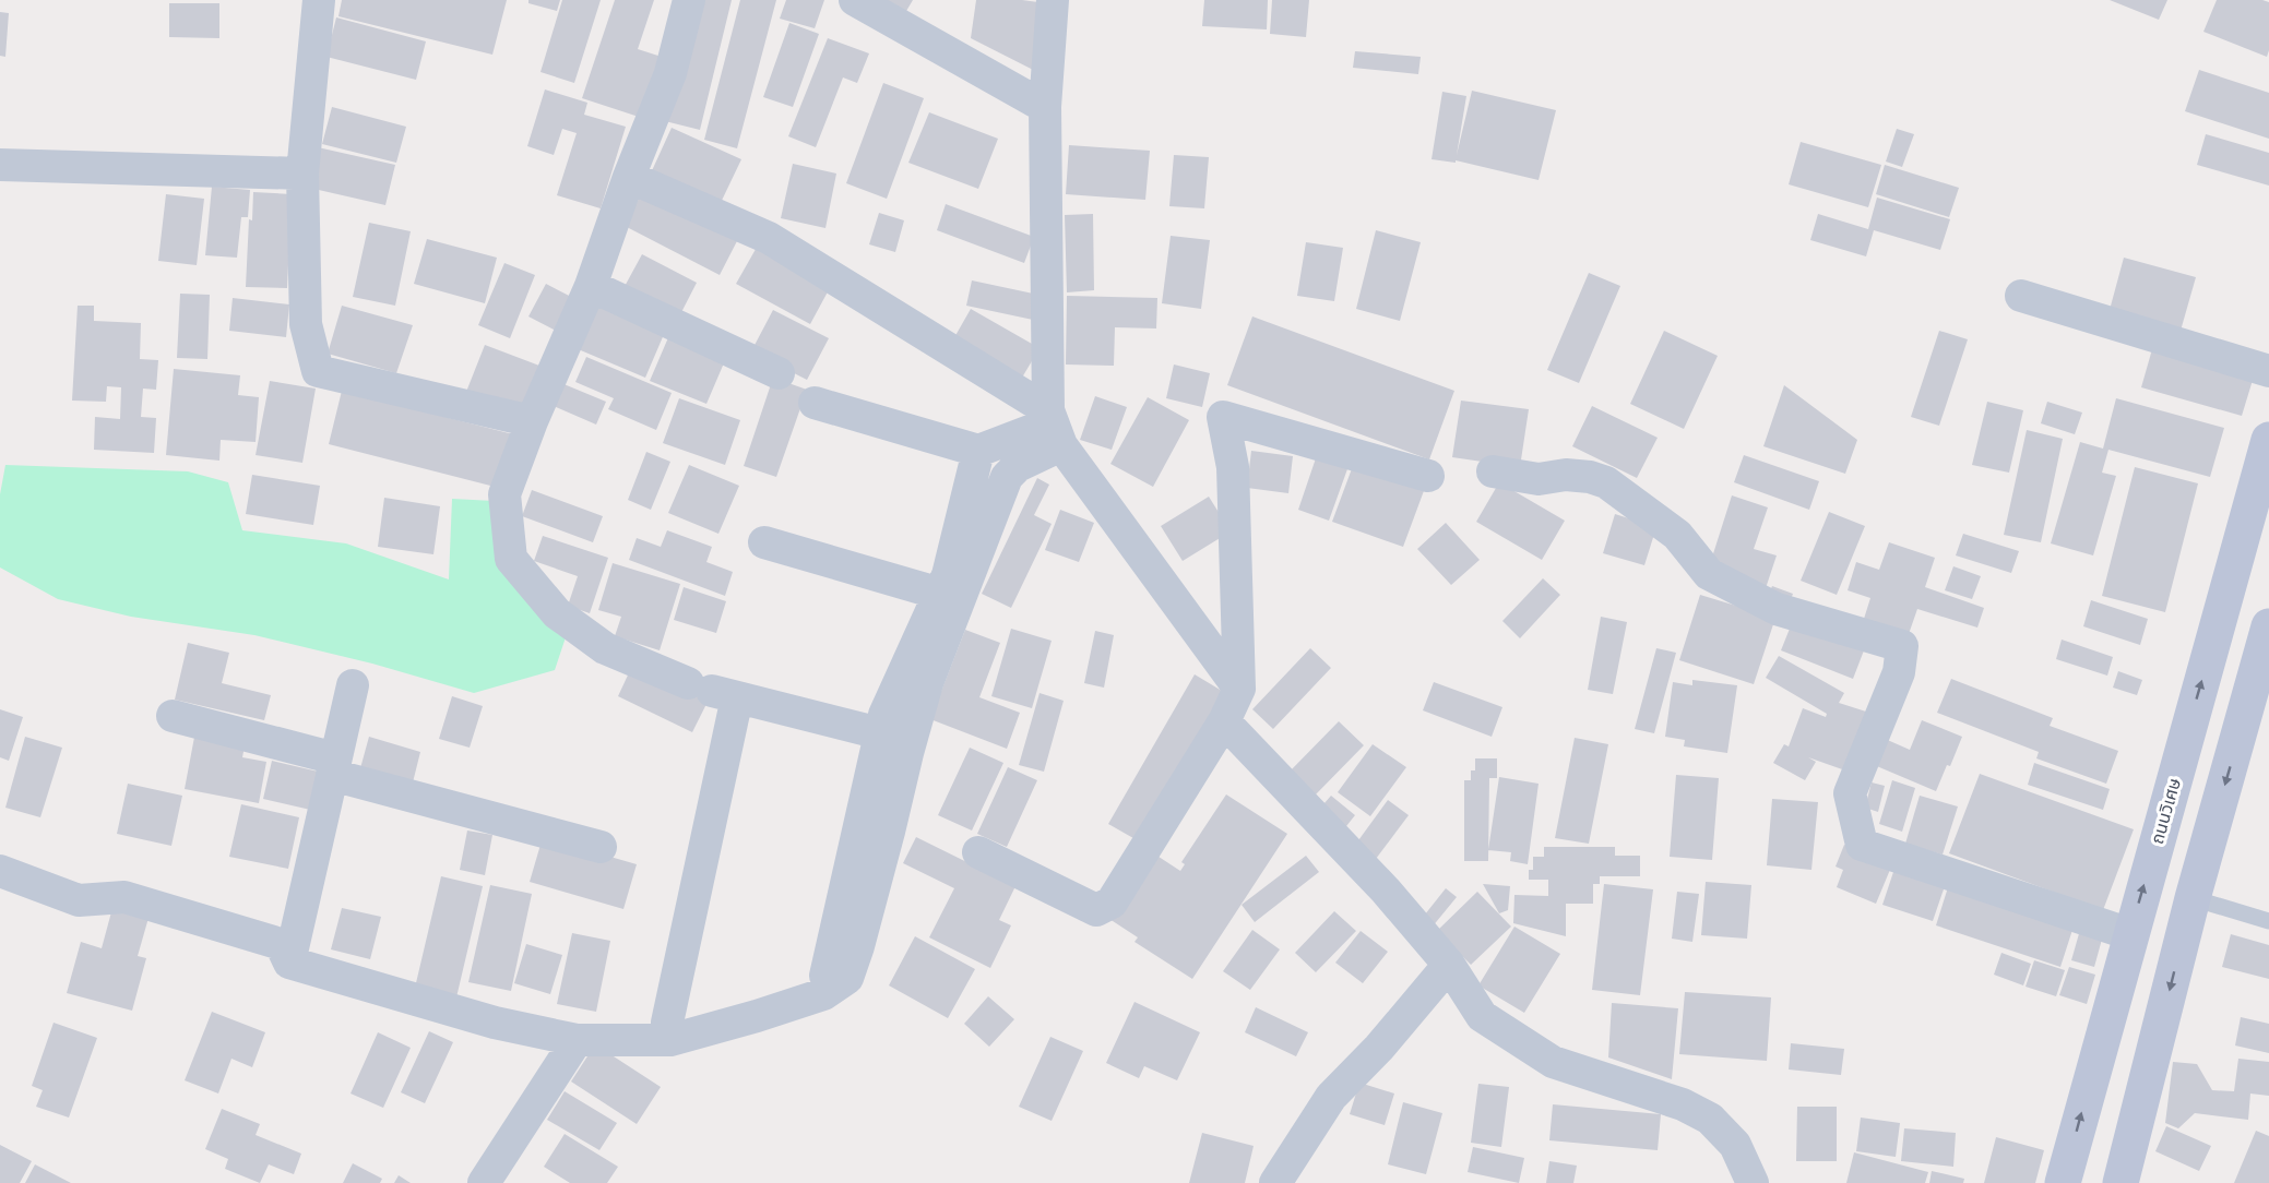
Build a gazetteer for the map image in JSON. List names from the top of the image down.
{
  "streets": {
    "main road": ["ถนนวิเศษ"]
  }
}
